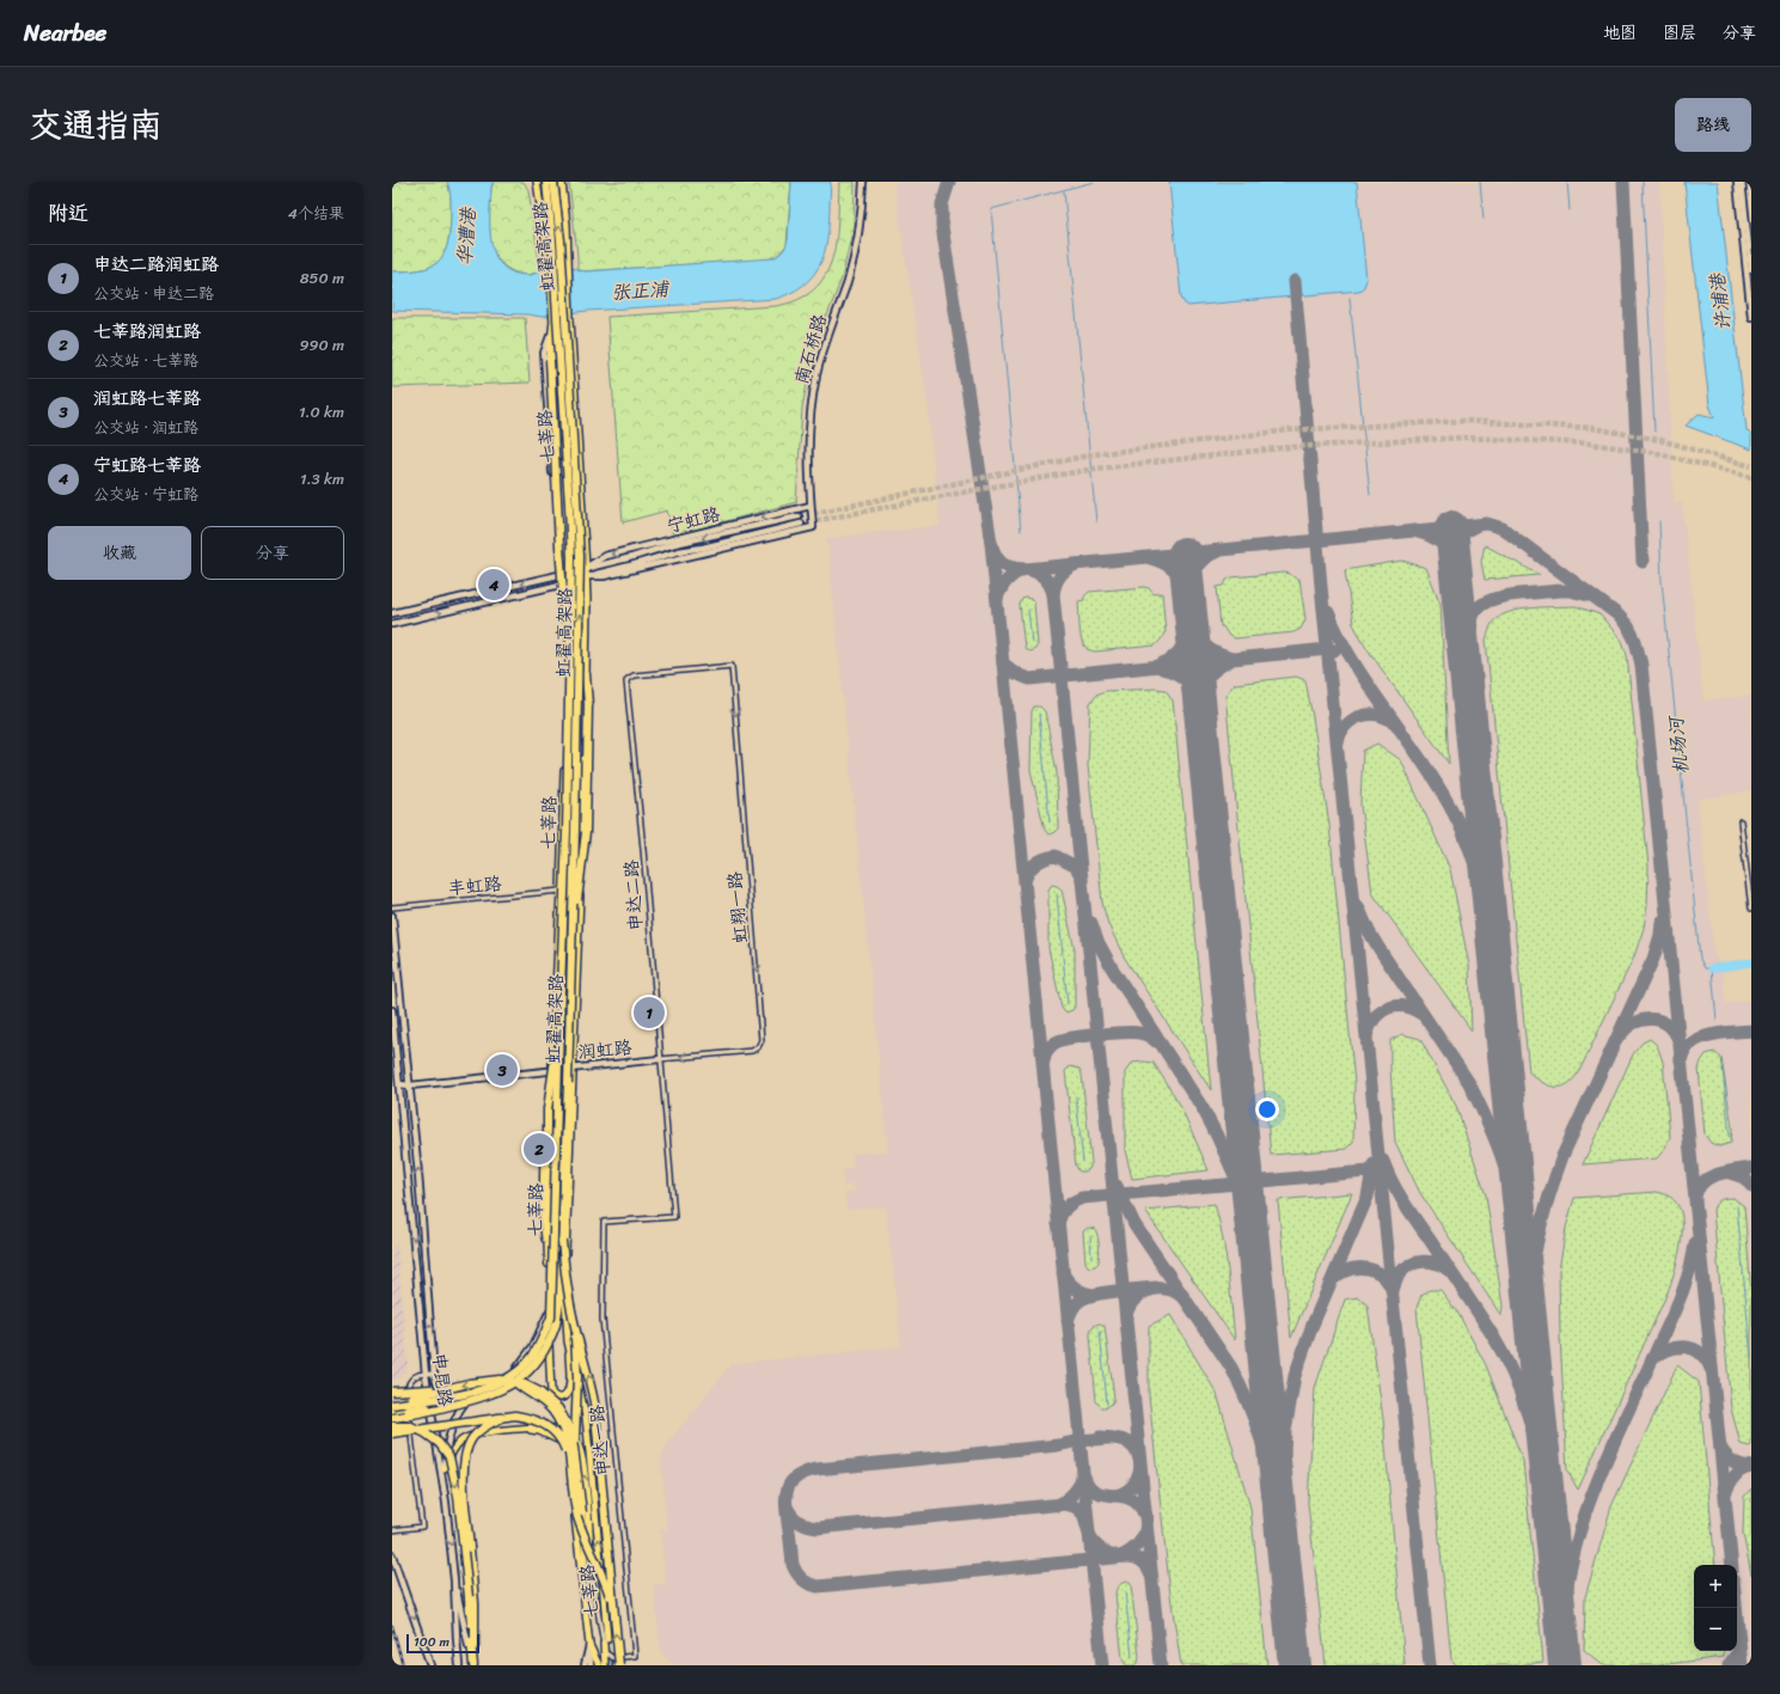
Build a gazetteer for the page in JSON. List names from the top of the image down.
{
  "streets": {
    "highway": ["虹翟高架路"],
    "main road": [
      "南石桥路",
      "七莘路",
      "宁虹路",
      "润虹路",
      "申昆路"
    ],
    "street": [
      "丰虹路",
      "申达二路",
      "虹翔一路",
      "申达一路"
    ]
  },
  "crossings": [
    ["南石桥路", "宁虹路"],
    ["七莘路", "宁虹路"],
    ["七莘路", "丰虹路"],
    ["七莘路", "润虹路"],
    ["申达二路", "虹翔一路"],
    ["申达二路", "润虹路"],
    ["申达二路", "申达一路"],
    ["虹翔一路", "润虹路"],
    ["润虹路", "申昆路"]
  ],
  "one_way": ["虹翔一路"],
  "water": [
    "华漕港",
    "张正浦",
    "许浦港",
    "机场河"
  ],
  "scale_bar": "100 m",
  "page": {
    "header": "Nearbee",
    "nav": ["地图", "图层", "分享"],
    "title": "交通指南",
    "buttons": [
      "路线",
      ["收藏", "分享"]
    ],
    "heading": ["附近", "4个结果"],
    "list": [
      {
        "mark": "1",
        "name": "申达二路润虹路",
        "note": "公交站 · 申达二路",
        "value": "850 m"
      },
      {
        "mark": "2",
        "name": "七莘路润虹路",
        "note": "公交站 · 七莘路",
        "value": "990 m"
      },
      {
        "mark": "3",
        "name": "润虹路七莘路",
        "note": "公交站 · 润虹路",
        "value": "1.0 km"
      },
      {
        "mark": "4",
        "name": "宁虹路七莘路",
        "note": "公交站 · 宁虹路",
        "value": "1.3 km"
      }
    ],
    "pins": [
      "4",
      "1",
      "3",
      "2"
    ],
    "map_buttons": ["+", "−"],
    "scale": "100 m"
  }
}
